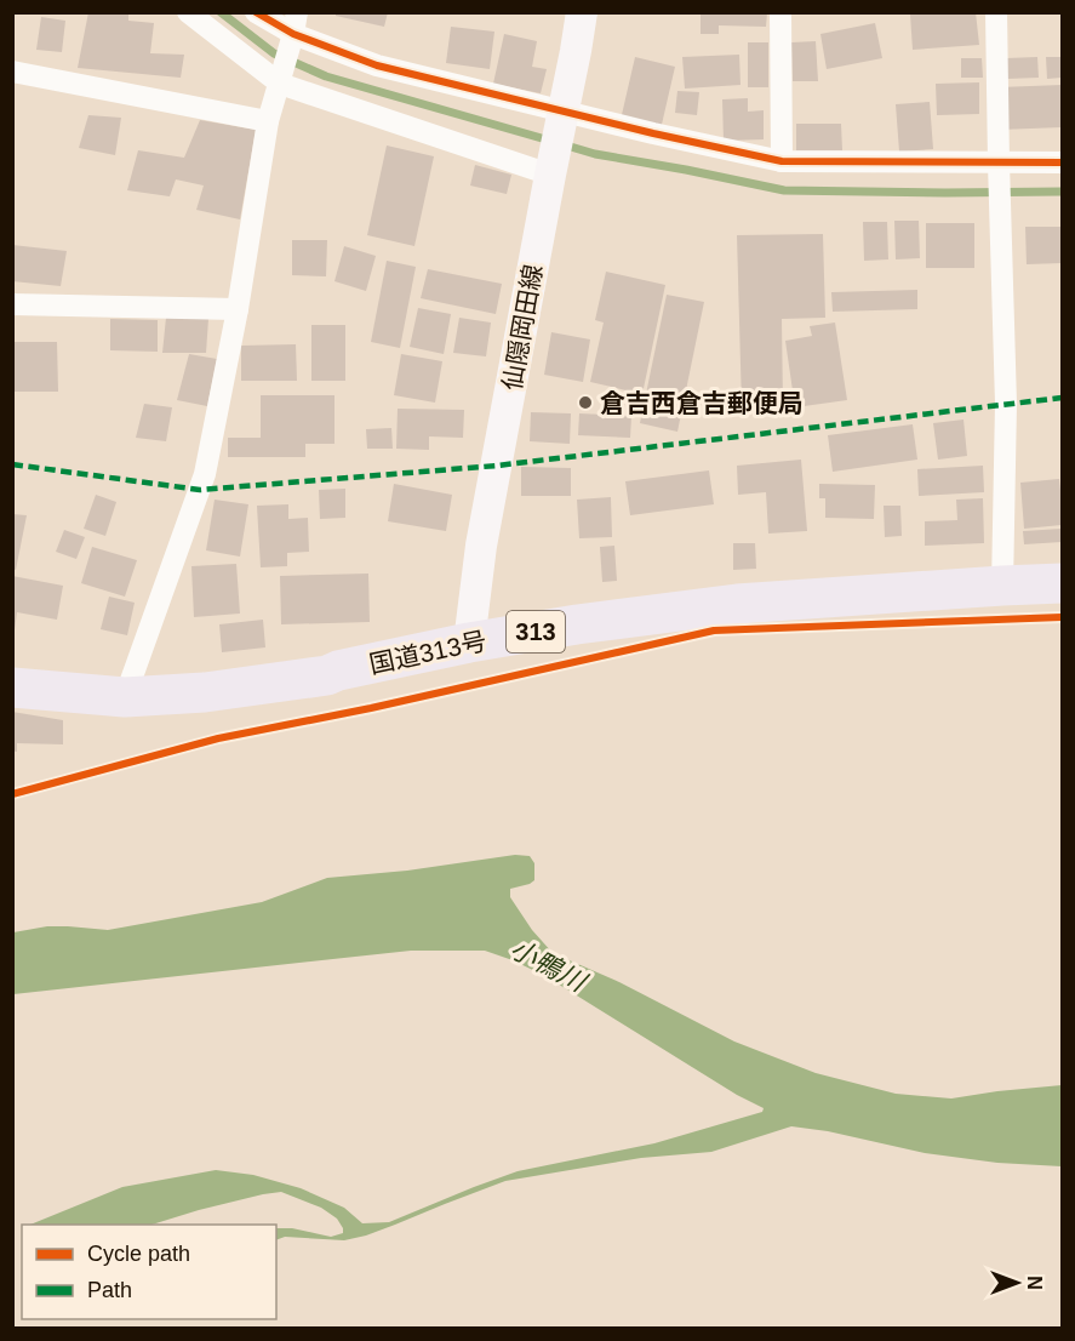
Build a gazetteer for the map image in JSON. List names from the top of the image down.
{
  "streets": {
    "highway": ["313", "国道313号"],
    "main road": ["仙隠岡田線"]
  },
  "crossings": [
    ["仙隠岡田線", "国道313号"]
  ],
  "water": ["小鴨川"],
  "places": ["倉吉西倉吉郵便局"],
  "legend": ["Cycle path", "Path"],
  "north": "right"
}
